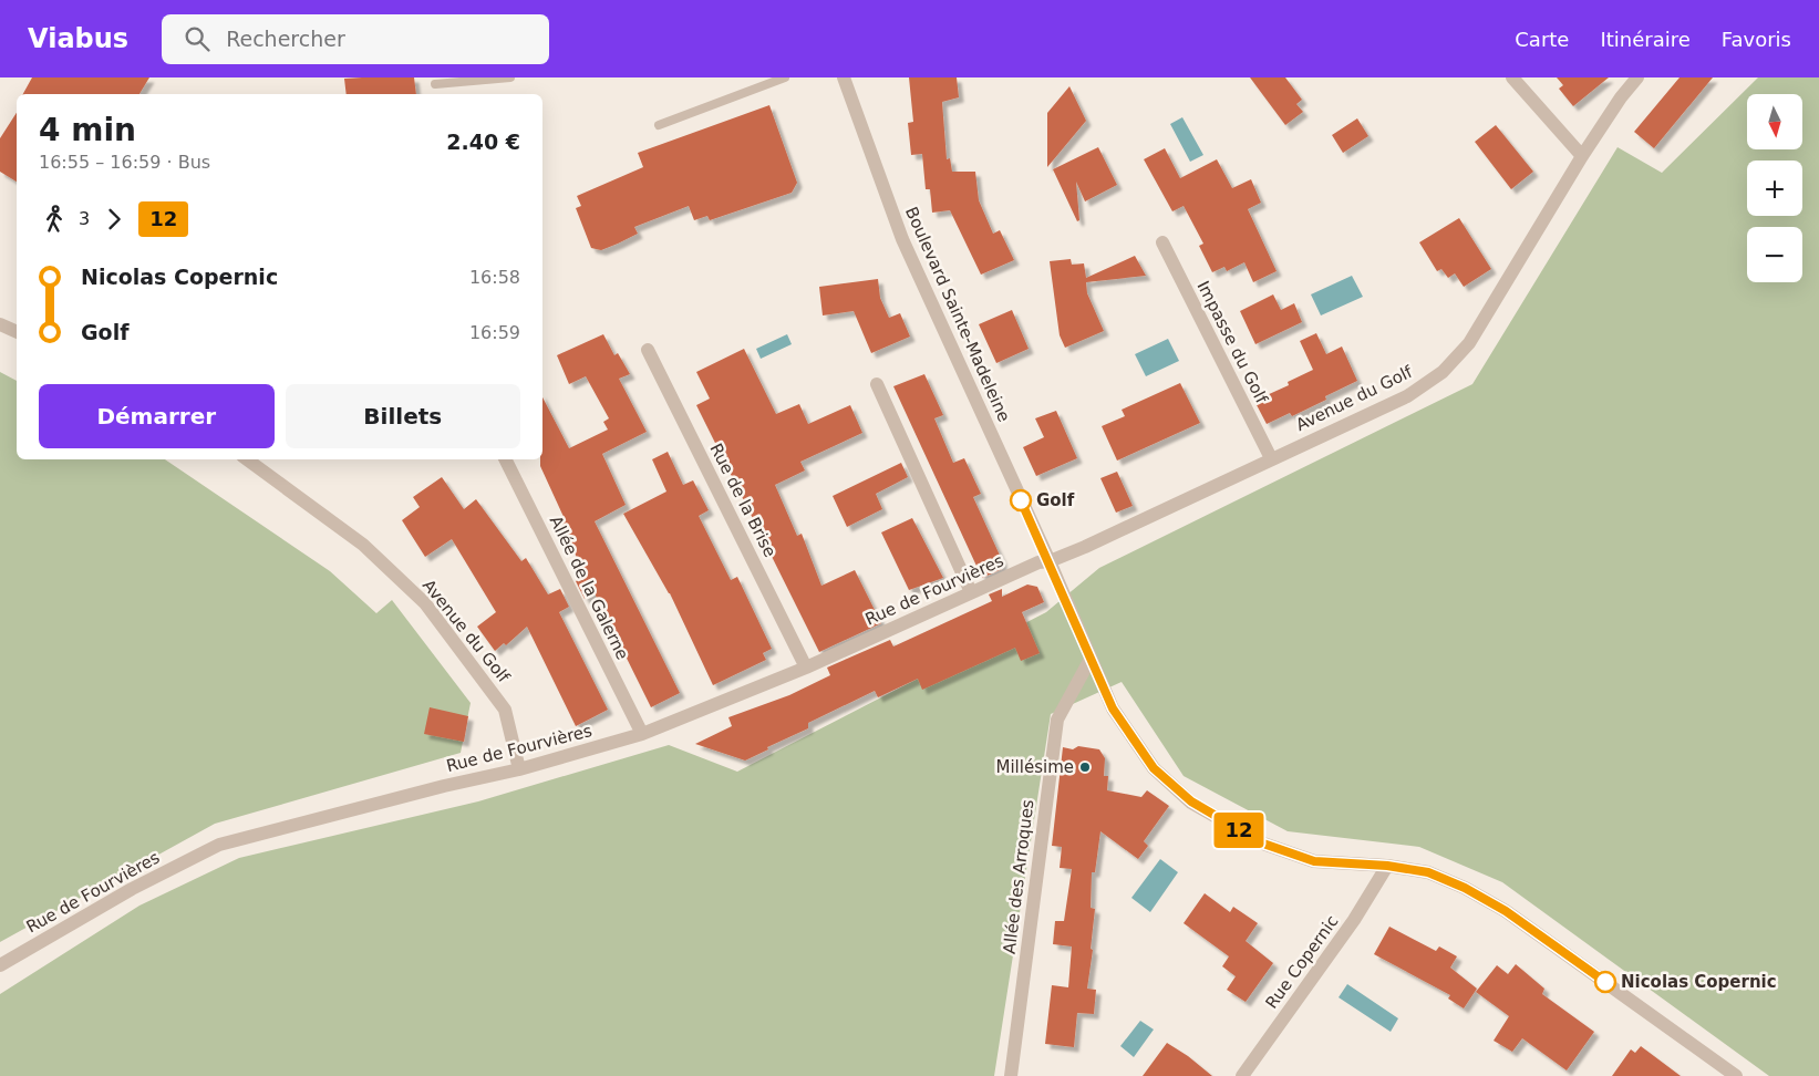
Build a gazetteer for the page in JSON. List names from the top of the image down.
{
  "streets": {
    "street": [
      "Boulevard Sainte-Madeleine",
      "Impasse du Golf",
      "Avenue du Golf",
      "Rue de la Brise",
      "Allée de la Galerne",
      "Rue de Fourvières",
      "Allée des Arroques",
      "Rue Copernic"
    ]
  },
  "crossings": [
    ["Boulevard Sainte-Madeleine", "Avenue du Golf"],
    ["Boulevard Sainte-Madeleine", "Rue de Fourvières"],
    ["Boulevard Sainte-Madeleine", "Allée des Arroques"],
    ["Boulevard Sainte-Madeleine", "Rue Copernic"],
    ["Impasse du Golf", "Avenue du Golf"],
    ["Avenue du Golf", "Rue de Fourvières"],
    ["Rue de la Brise", "Rue de Fourvières"],
    ["Allée de la Galerne", "Rue de Fourvières"]
  ],
  "places": ["Golf", "Millésime", "Nicolas Copernic"],
  "lines": ["bus line 12"],
  "north": "bottom",
  "page": {
    "header": "Viabus",
    "search": "Rechercher",
    "nav": ["Carte", "Itinéraire", "Favoris"],
    "on_map": "12",
    "map_buttons": ["+", "−"],
    "heading": ["4 min", "16:55 – 16:59 · Bus", "2.40 €"],
    "legs": ["3", "12"],
    "list": [
      {
        "name": "Nicolas Copernic",
        "value": "16:58"
      },
      {
        "name": "Golf",
        "value": "16:59"
      }
    ],
    "buttons": ["Démarrer", "Billets"]
  }
}
